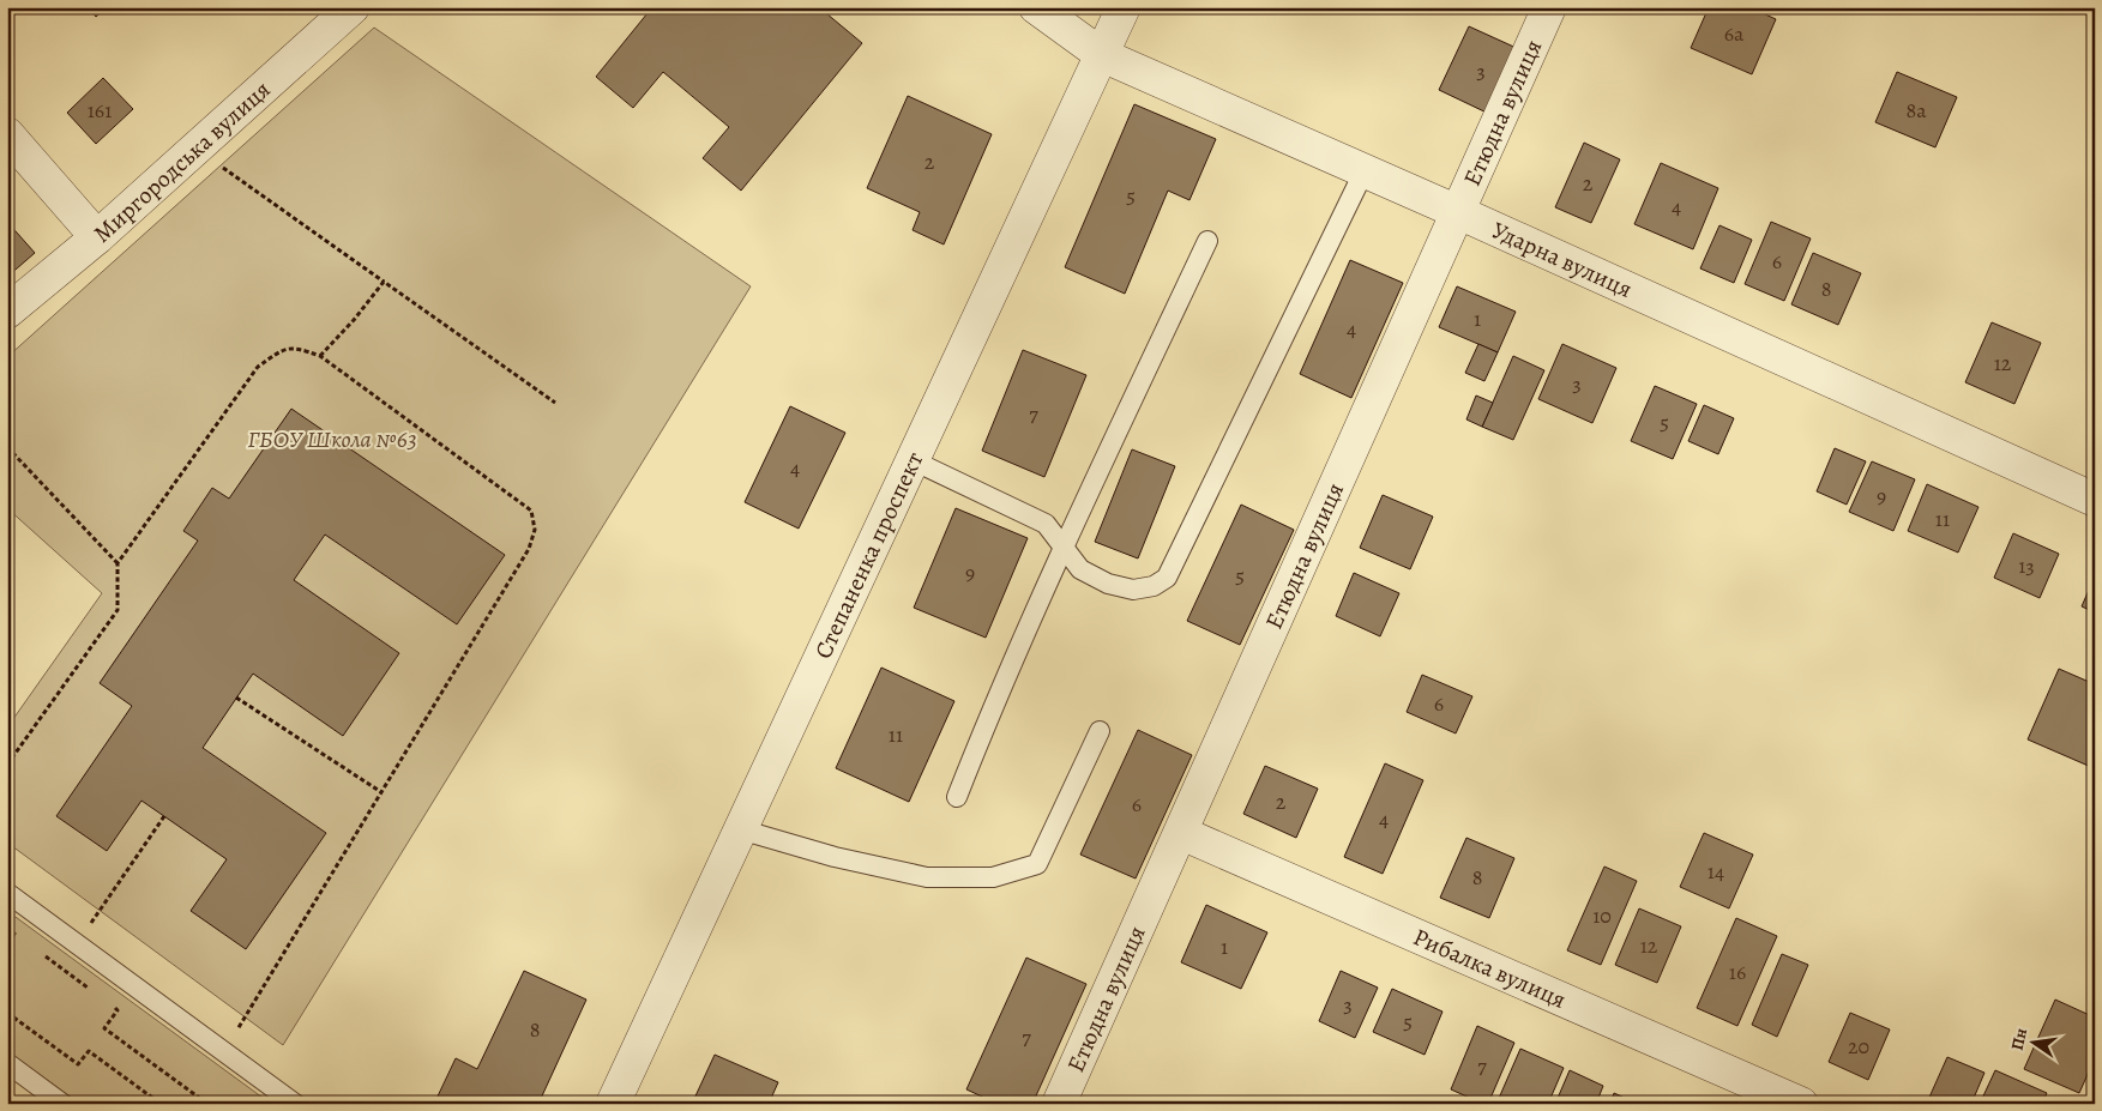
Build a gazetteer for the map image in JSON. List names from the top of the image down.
{
  "streets": {
    "street": [
      "Етюдна вулиця",
      "Миргородська вулиця",
      "Ударна вулиця",
      "Степаненка проспект",
      "Рибалка вулиця"
    ]
  },
  "crossings": [
    ["Етюдна вулиця", "Ударна вулиця"],
    ["Етюдна вулиця", "Рибалка вулиця"],
    ["Ударна вулиця", "Степаненка проспект"]
  ],
  "parks": ["ГБОУ Школа №63"],
  "house_numbers": [
    "6а",
    "3",
    "161",
    "8а",
    "2",
    "2",
    "5",
    "4",
    "6",
    "8",
    "1",
    "4",
    "12",
    "3",
    "7",
    "5",
    "4",
    "9",
    "11",
    "13",
    "9",
    "5",
    "6",
    "11",
    "2",
    "6",
    "4",
    "14",
    "8",
    "10",
    "12",
    "1",
    "16",
    "3",
    "5",
    "8",
    "7",
    "20",
    "7"
  ],
  "north": "left"
}
